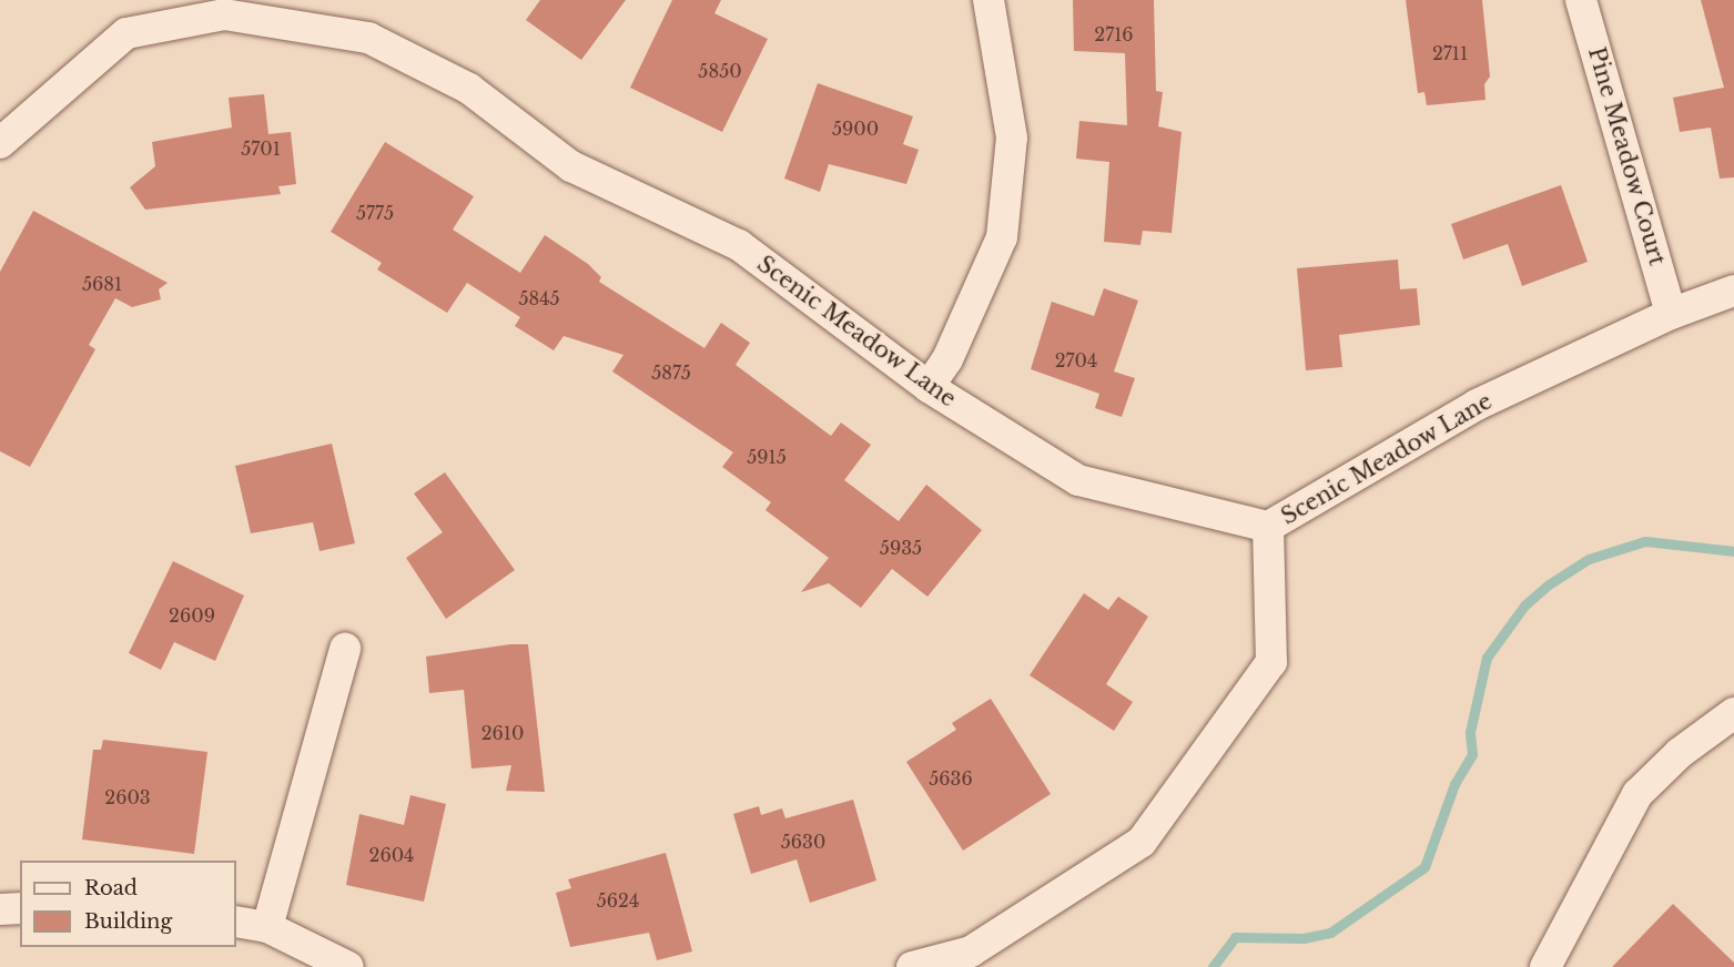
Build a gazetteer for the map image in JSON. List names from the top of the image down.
{
  "streets": {
    "street": ["Pine Meadow Court", "Scenic Meadow Lane"]
  },
  "crossings": [
    ["Pine Meadow Court", "Scenic Meadow Lane"]
  ],
  "house_numbers": [
    "2716",
    "2711",
    "5850",
    "5900",
    "5701",
    "5775",
    "5681",
    "5845",
    "2704",
    "5875",
    "5915",
    "5935",
    "2609",
    "2610",
    "5636",
    "2603",
    "5630",
    "2604",
    "5624"
  ],
  "legend": ["Road", "Building"]
}
